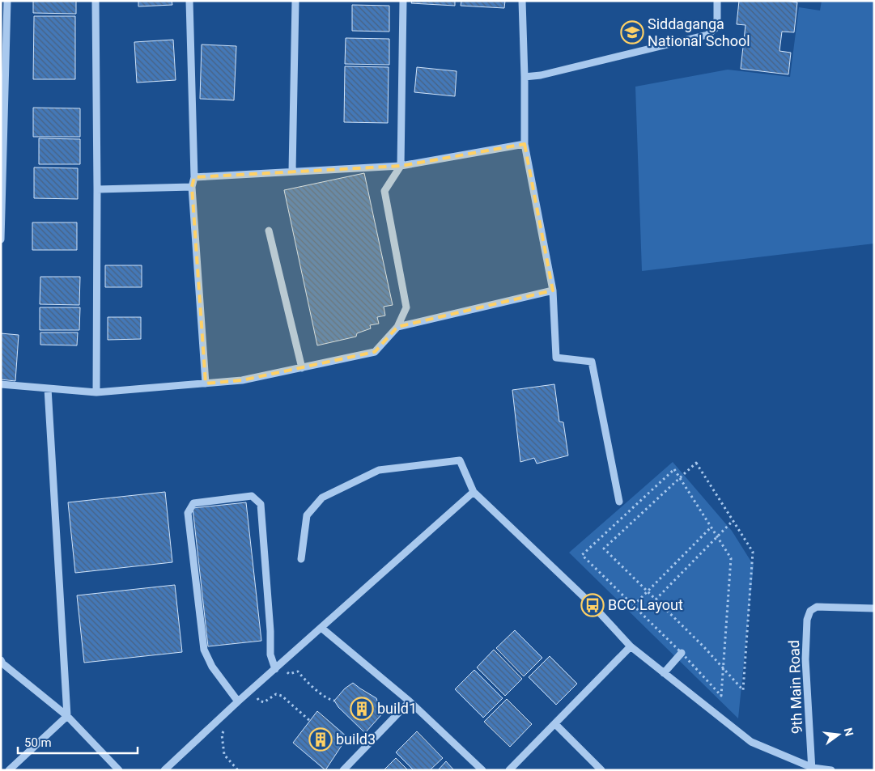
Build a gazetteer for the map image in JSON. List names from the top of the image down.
{
  "streets": {
    "street": ["9th Main Road"]
  },
  "places": {
    "school or university": ["Siddaganga National School"],
    "bus stop": ["BCC Layout"],
    "building": ["build1", "build3"]
  },
  "scale_bar": "50 m",
  "north": "right"
}
